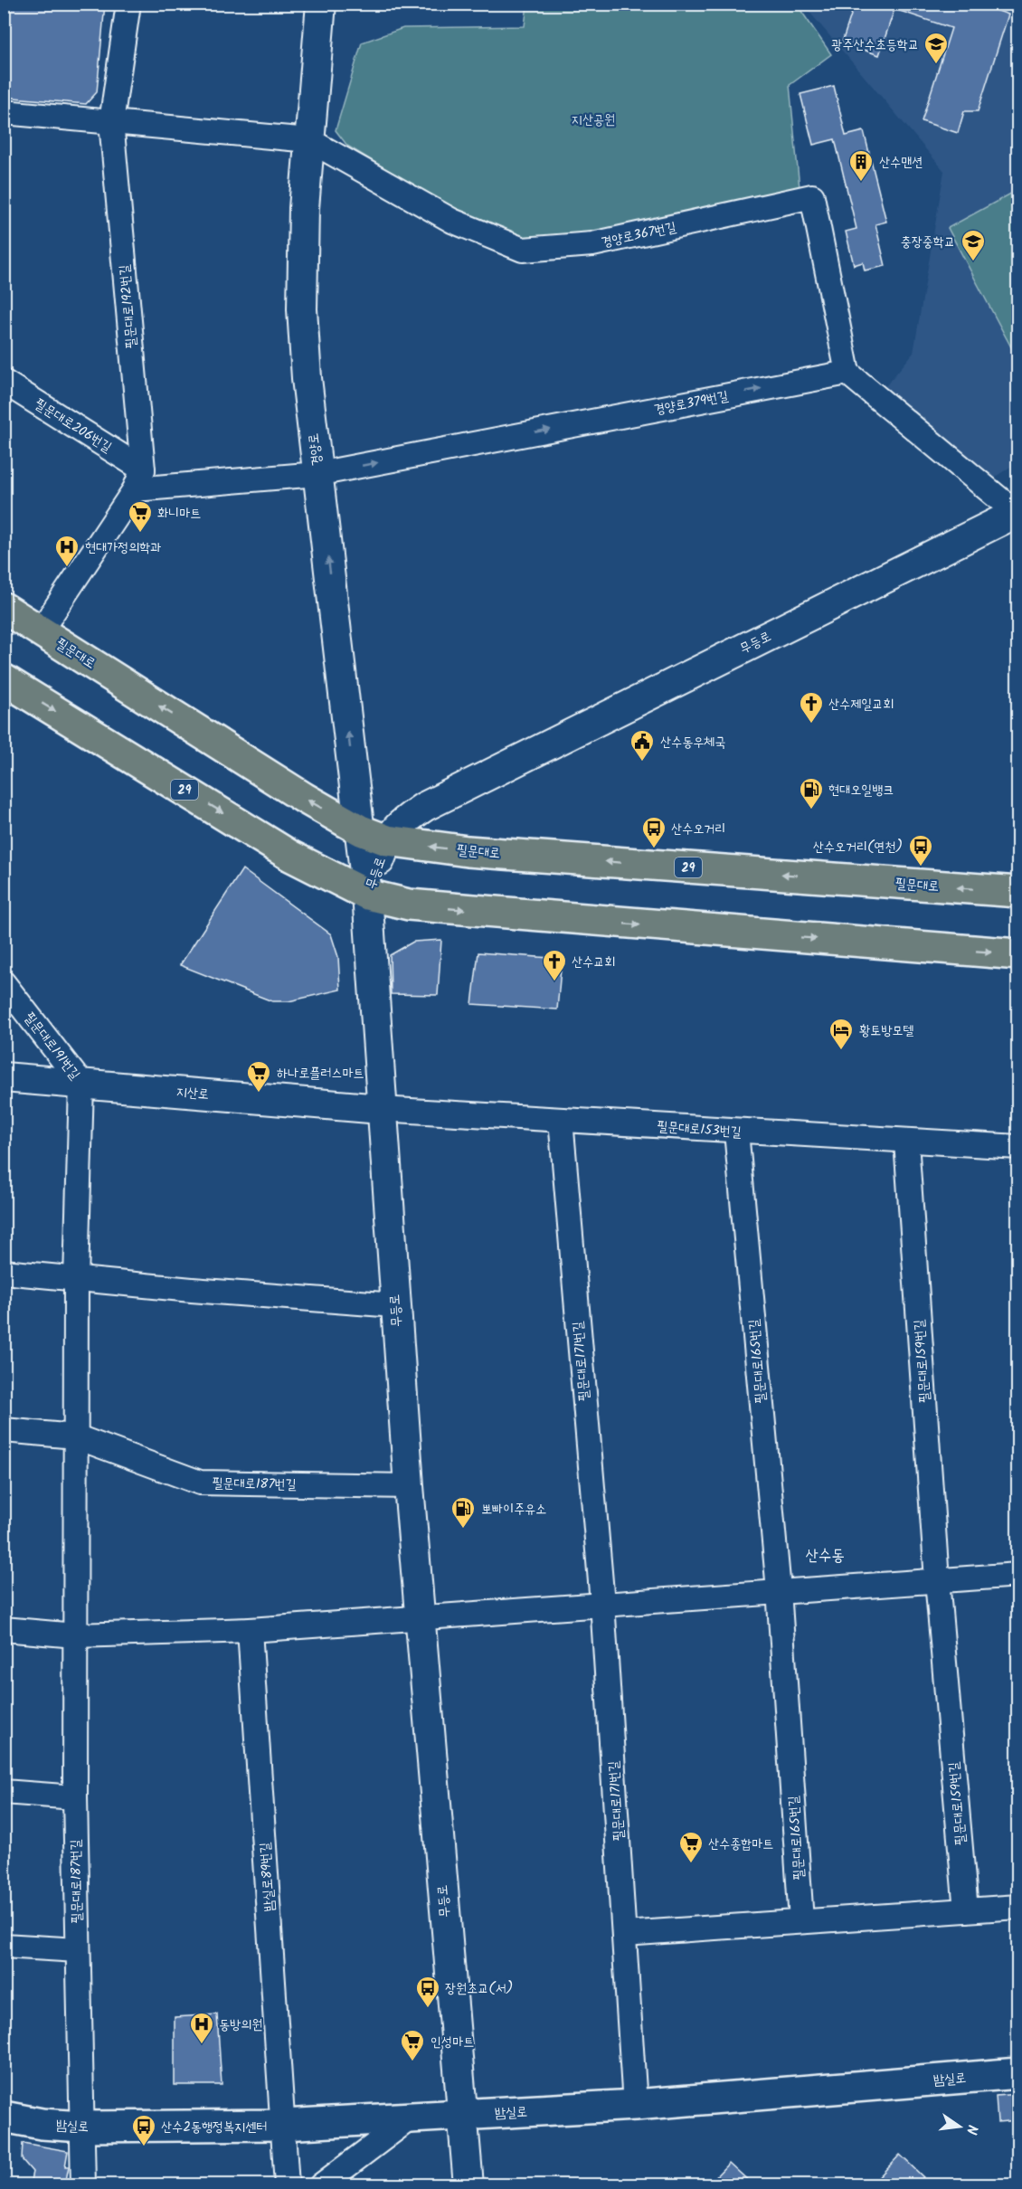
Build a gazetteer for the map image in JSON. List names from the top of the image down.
{
  "streets": {
    "main road": ["필문대로", "29", "밤실로"],
    "street": [
      "경양로367번길",
      "필문대로192번길",
      "경양로379번길",
      "필문대로206번길",
      "경양로",
      "무등로",
      "필문대로191번길",
      "지산로",
      "필문대로153번길",
      "필문대로171번길",
      "필문대로165번길",
      "필문대로159번길",
      "필문대로187번길",
      "밤실로89번길"
    ]
  },
  "crossings": [
    ["경양로367번길", "경양로379번길"],
    ["경양로367번길", "경양로"],
    ["필문대로192번길", "필문대로206번길"],
    ["경양로379번길", "경양로"],
    ["경양로", "무등로"],
    ["경양로", "필문대로"],
    ["경양로", "29"],
    ["무등로", "필문대로"],
    ["무등로", "29"],
    ["무등로", "지산로"],
    ["무등로", "필문대로153번길"],
    ["무등로", "필문대로187번길"],
    ["무등로", "밤실로"],
    ["필문대로191번길", "지산로"],
    ["필문대로191번길", "필문대로187번길"],
    ["지산로", "필문대로153번길"],
    ["지산로", "필문대로187번길"],
    ["필문대로153번길", "필문대로171번길"],
    ["필문대로153번길", "필문대로165번길"],
    ["필문대로153번길", "필문대로159번길"],
    ["필문대로171번길", "밤실로"],
    ["필문대로187번길", "밤실로"],
    ["밤실로89번길", "밤실로"]
  ],
  "one_way": ["경양로379번길", "경양로"],
  "districts": ["산수동"],
  "parks": ["지산공원"],
  "places": {
    "school or university": ["광주산수초등학교", "충장중학교"],
    "building": ["산수맨션"],
    "supermarket": [
      "화니마트",
      "하나로플러스마트",
      "산수종합마트",
      "인성마트"
    ],
    "hospital": ["현대가정의학과", "동방의원"],
    "church": ["산수제일교회", "산수교회"],
    "public building": ["산수동우체국"],
    "fuel station": ["현대오일뱅크", "뽀빠이주유소"],
    "bus stop": [
      "산수오거리",
      "산수오거리(연천)",
      "장원초교(서)",
      "산수2동행정복지센터"
    ],
    "hotel": ["황토방모텔"]
  },
  "north": "right"
}
